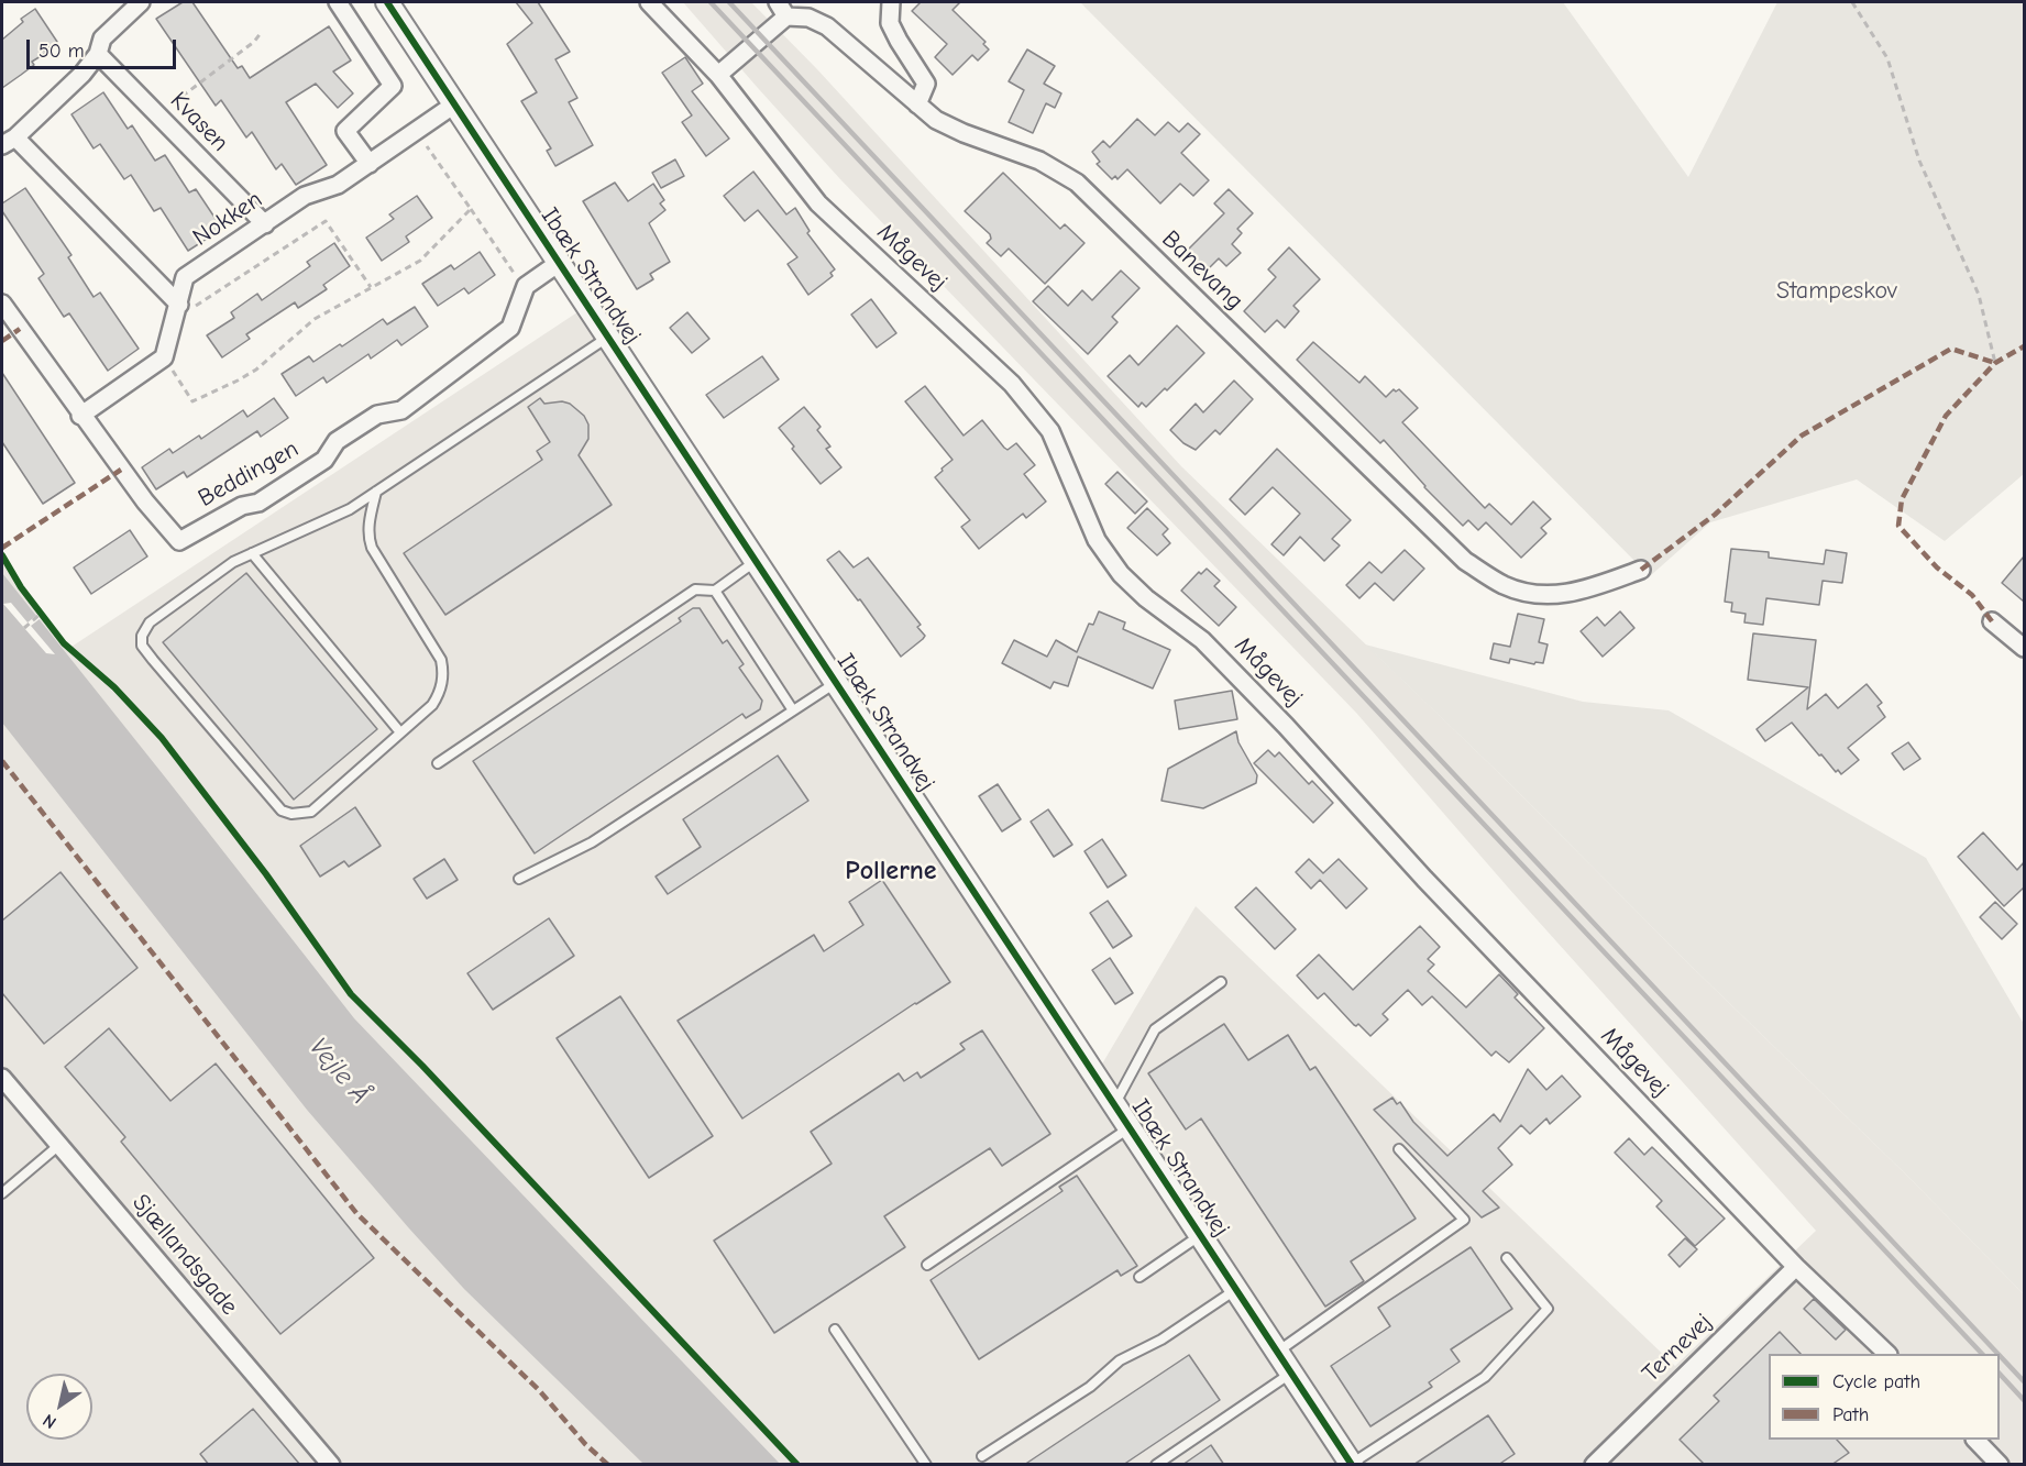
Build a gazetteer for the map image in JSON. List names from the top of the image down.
{
  "streets": {
    "street": [
      "Kvasen",
      "Nokken",
      "Mågevej",
      "Banevang",
      "Ibæk Strandvej",
      "Beddingen",
      "Sjællandsgade",
      "Ternevej"
    ]
  },
  "crossings": [
    ["Kvasen", "Nokken"],
    ["Nokken", "Ibæk Strandvej"],
    ["Mågevej", "Ternevej"]
  ],
  "districts": ["Pollerne"],
  "water": ["Vejle Å"],
  "parks": ["Stampeskov"],
  "legend": ["Cycle path", "Path"],
  "scale_bar": "50 m",
  "north": "bottom left"
}
